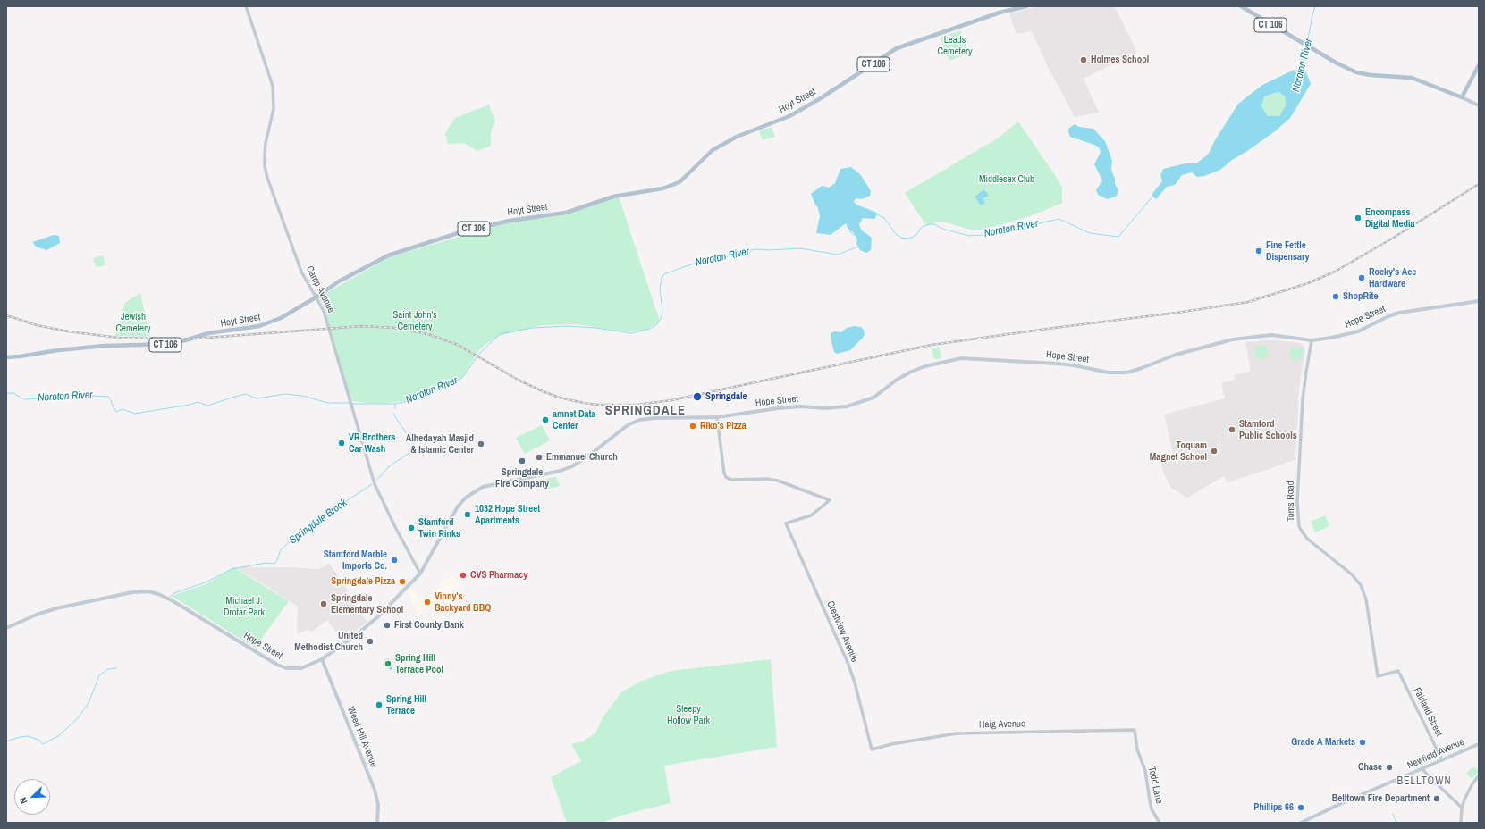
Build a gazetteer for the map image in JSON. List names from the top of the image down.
{
  "streets": {
    "main road": [
      "CT 106",
      "Hoyt Street",
      "Hope Street",
      "Weed Hill Avenue",
      "Newfield Avenue"
    ],
    "street": [
      "Camp Avenue",
      "Toms Road",
      "Crestview Avenue",
      "Fairland Street",
      "Haig Avenue",
      "Todd Lane"
    ]
  },
  "crossings": [
    ["Hoyt Street", "Camp Avenue"],
    ["Camp Avenue", "Hope Street"],
    ["Hope Street", "Toms Road"],
    ["Hope Street", "Crestview Avenue"],
    ["Hope Street", "Weed Hill Avenue"],
    ["Toms Road", "Fairland Street"],
    ["Crestview Avenue", "Haig Avenue"],
    ["Fairland Street", "Newfield Avenue"],
    ["Haig Avenue", "Todd Lane"]
  ],
  "districts": ["SPRINGDALE", "BELLTOWN"],
  "water": ["Noroton River", "Springdale Brook"],
  "parks": [
    "Leads Cemetery",
    "Middlesex Club",
    "Saint John's Cemetery",
    "Jewish Cemetery",
    "Michael J. Drotar Park",
    "Sleepy Hollow Park"
  ],
  "places": [
    "Holmes School",
    "Encompass Digital Media",
    "Fine Fettle Dispensary",
    "Rocky's Ace Hardware",
    "ShopRite",
    "Springdale",
    "amnet Data Center",
    "Riko's Pizza",
    "Stamford Public Schools",
    "VR Brothers Car Wash",
    "Alhedayah Masjid & Islamic Center",
    "Toquam Magnet School",
    "Emmanuel Church",
    "Springdale Fire Company",
    "1032 Hope Street Apartments",
    "Stamford Twin Rinks",
    "Stamford Marble Imports Co.",
    "CVS Pharmacy",
    "Springdale Pizza",
    "Vinny's Backyard BBQ",
    "Springdale Elementary School",
    "First County Bank",
    "United Methodist Church",
    "Spring Hill Terrace Pool",
    "Spring Hill Terrace",
    "Grade A Markets",
    "Chase",
    "Belltown Fire Department",
    "Phillips 66"
  ],
  "north": "bottom left"
}
